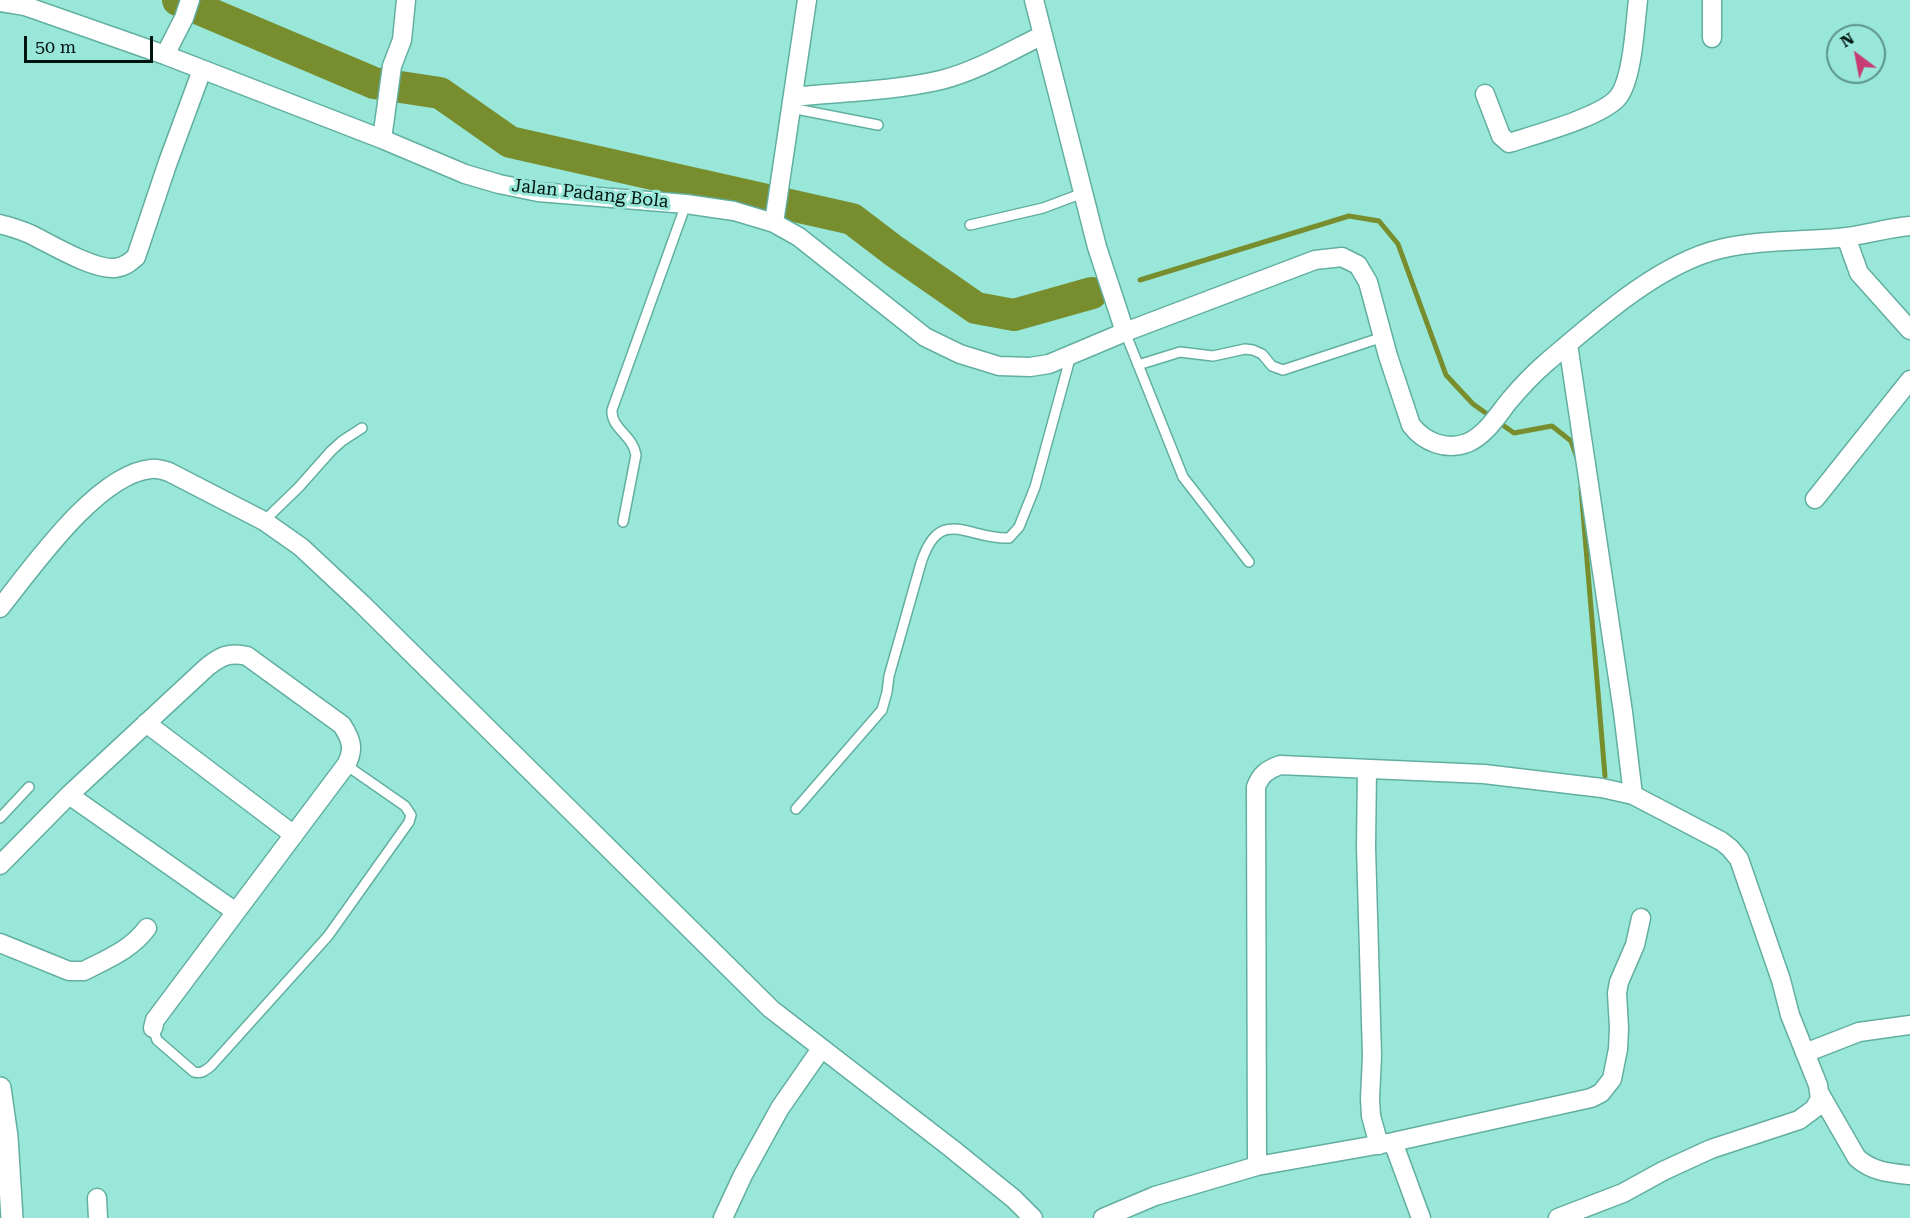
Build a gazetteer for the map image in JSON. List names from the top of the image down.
{
  "streets": {
    "street": ["Jalan Padang Bola"]
  },
  "scale_bar": "50 m",
  "north": "top left"
}
